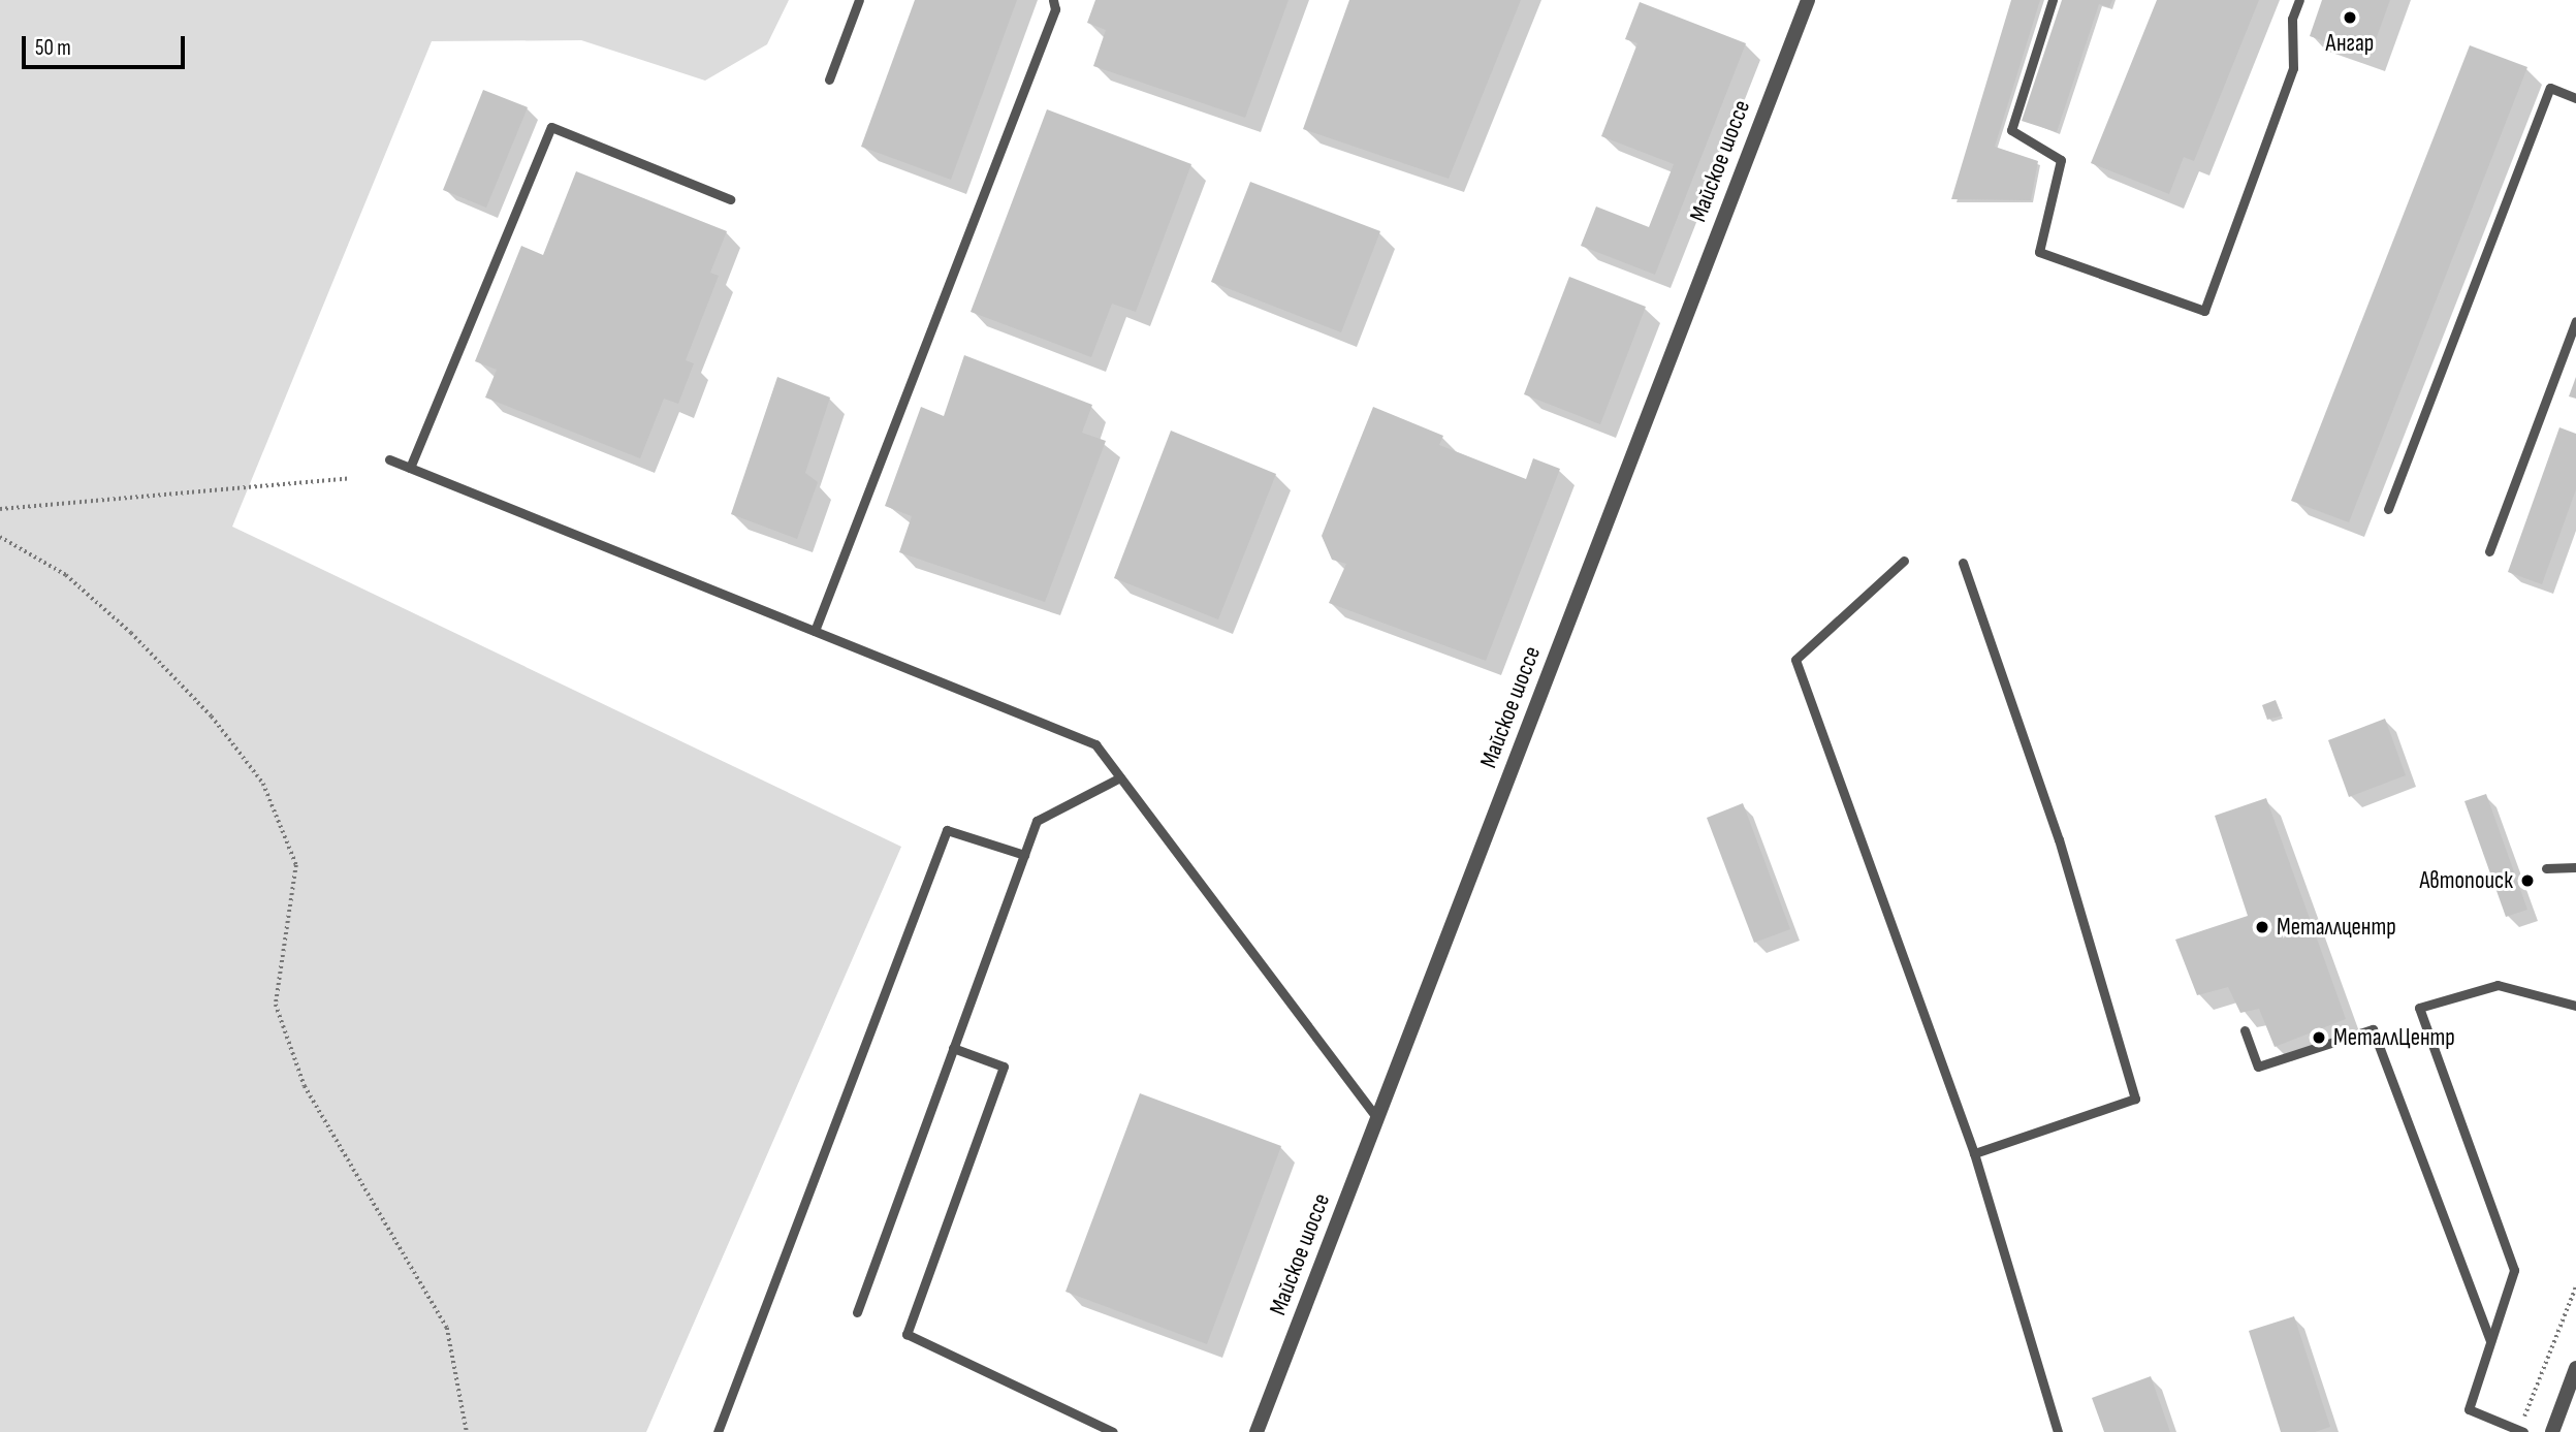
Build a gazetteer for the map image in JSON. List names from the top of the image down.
{
  "streets": {
    "street": ["Майское шоссе"]
  },
  "places": [
    "Ангар",
    "Автопоиск",
    "Металлцентр",
    "МеталлЦентр"
  ],
  "scale_bar": "50 m"
}
